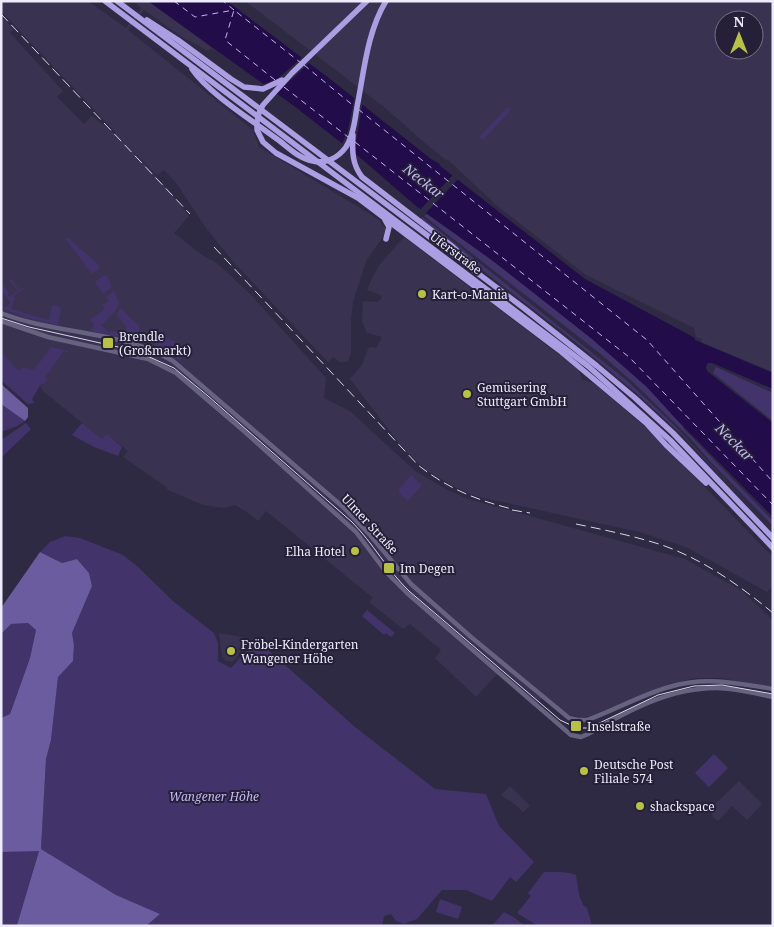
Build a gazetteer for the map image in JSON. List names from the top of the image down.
{
  "streets": {
    "highway": ["Uferstraße"],
    "street": ["Ulmer Straße"]
  },
  "water": ["Neckar"],
  "parks": ["Wangener Höhe"],
  "places": {
    "other": [
      "Kart-o-Mania",
      "Gemüsering Stuttgart GmbH",
      "Elha Hotel",
      "Fröbel-Kindergarten Wangener Höhe",
      "Deutsche Post Filiale 574",
      "shackspace"
    ],
    "transit": ["Brendle (Großmarkt)", "Im Degen", "Inselstraße"]
  },
  "north": "top"
}
